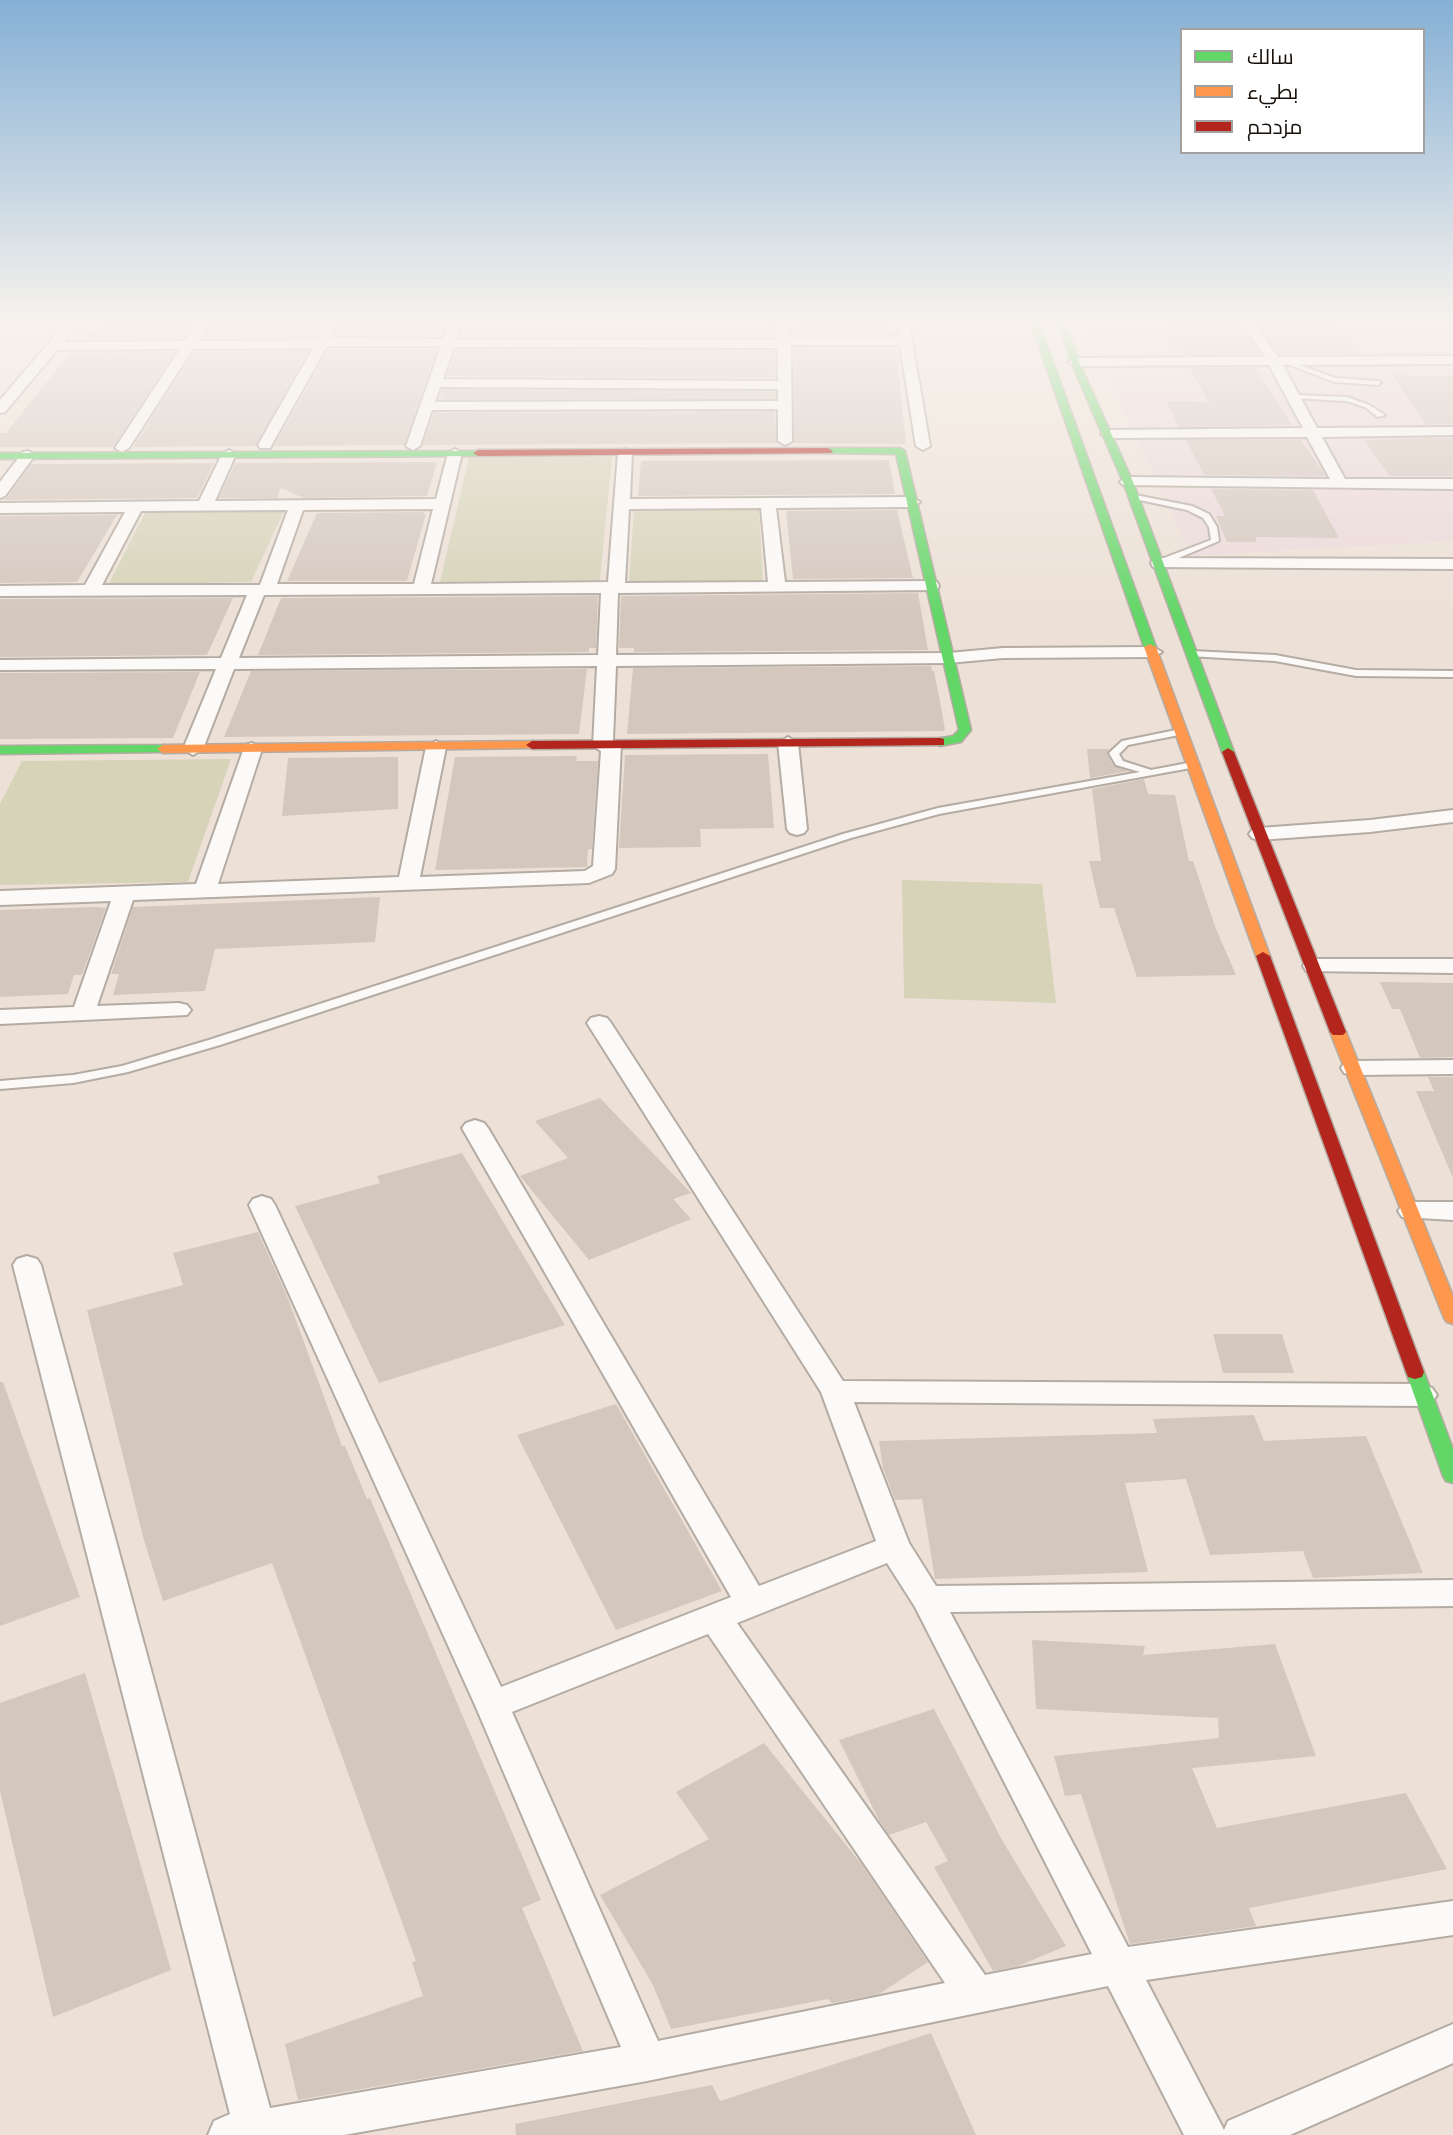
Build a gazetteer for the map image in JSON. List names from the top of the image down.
{
  "legend": ["سالك", "بطيء", "مزدحم"]
}
